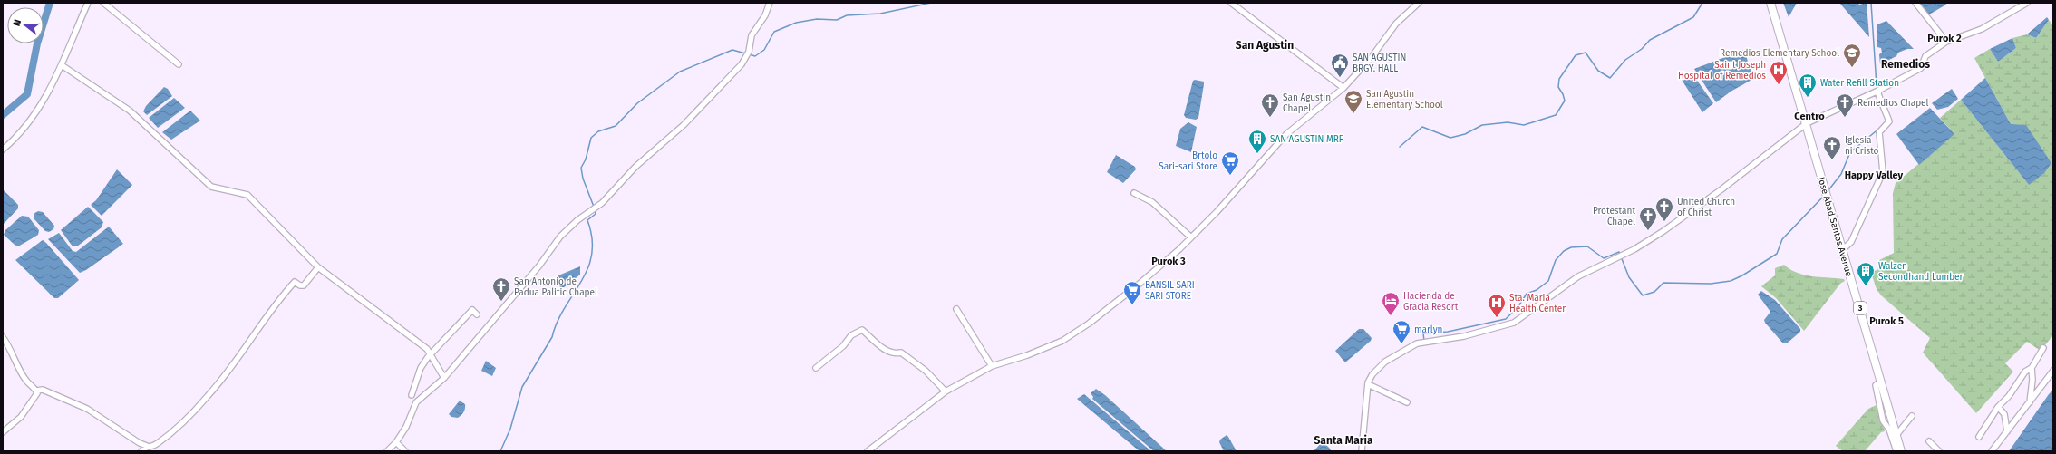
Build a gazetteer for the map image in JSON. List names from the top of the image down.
{
  "streets": {
    "highway": ["Jose Abad Santos Avenue", "3"]
  },
  "districts": [
    "Purok 2",
    "San Agustin",
    "Remedios",
    "Centro",
    "Happy Valley",
    "Purok 3",
    "Purok 5",
    "Santa Maria"
  ],
  "places": {
    "school or university": ["Remedios Elementary School", "San Agustin Elementary School"],
    "public building": ["SAN AGUSTIN BRGY. HALL"],
    "hospital": ["Saint Joseph Hospital of Remedios", "Sta. Maria Health Center"],
    "building": ["Water Refill Station", "SAN AGUSTIN MRF", "Walzen Secondhand Lumber"],
    "church": [
      "San Agustin Chapel",
      "Remedios Chapel",
      "Iglesia ni Cristo",
      "United Church of Christ",
      "Protestant Chapel",
      "San Antonio de Padua Palitic Chapel"
    ],
    "supermarket": ["Brtolo Sari-sari Store", "BANSIL SARI SARI STORE", "marlyn"],
    "hotel": ["Hacienda de Gracia Resort"]
  },
  "north": "left"
}
